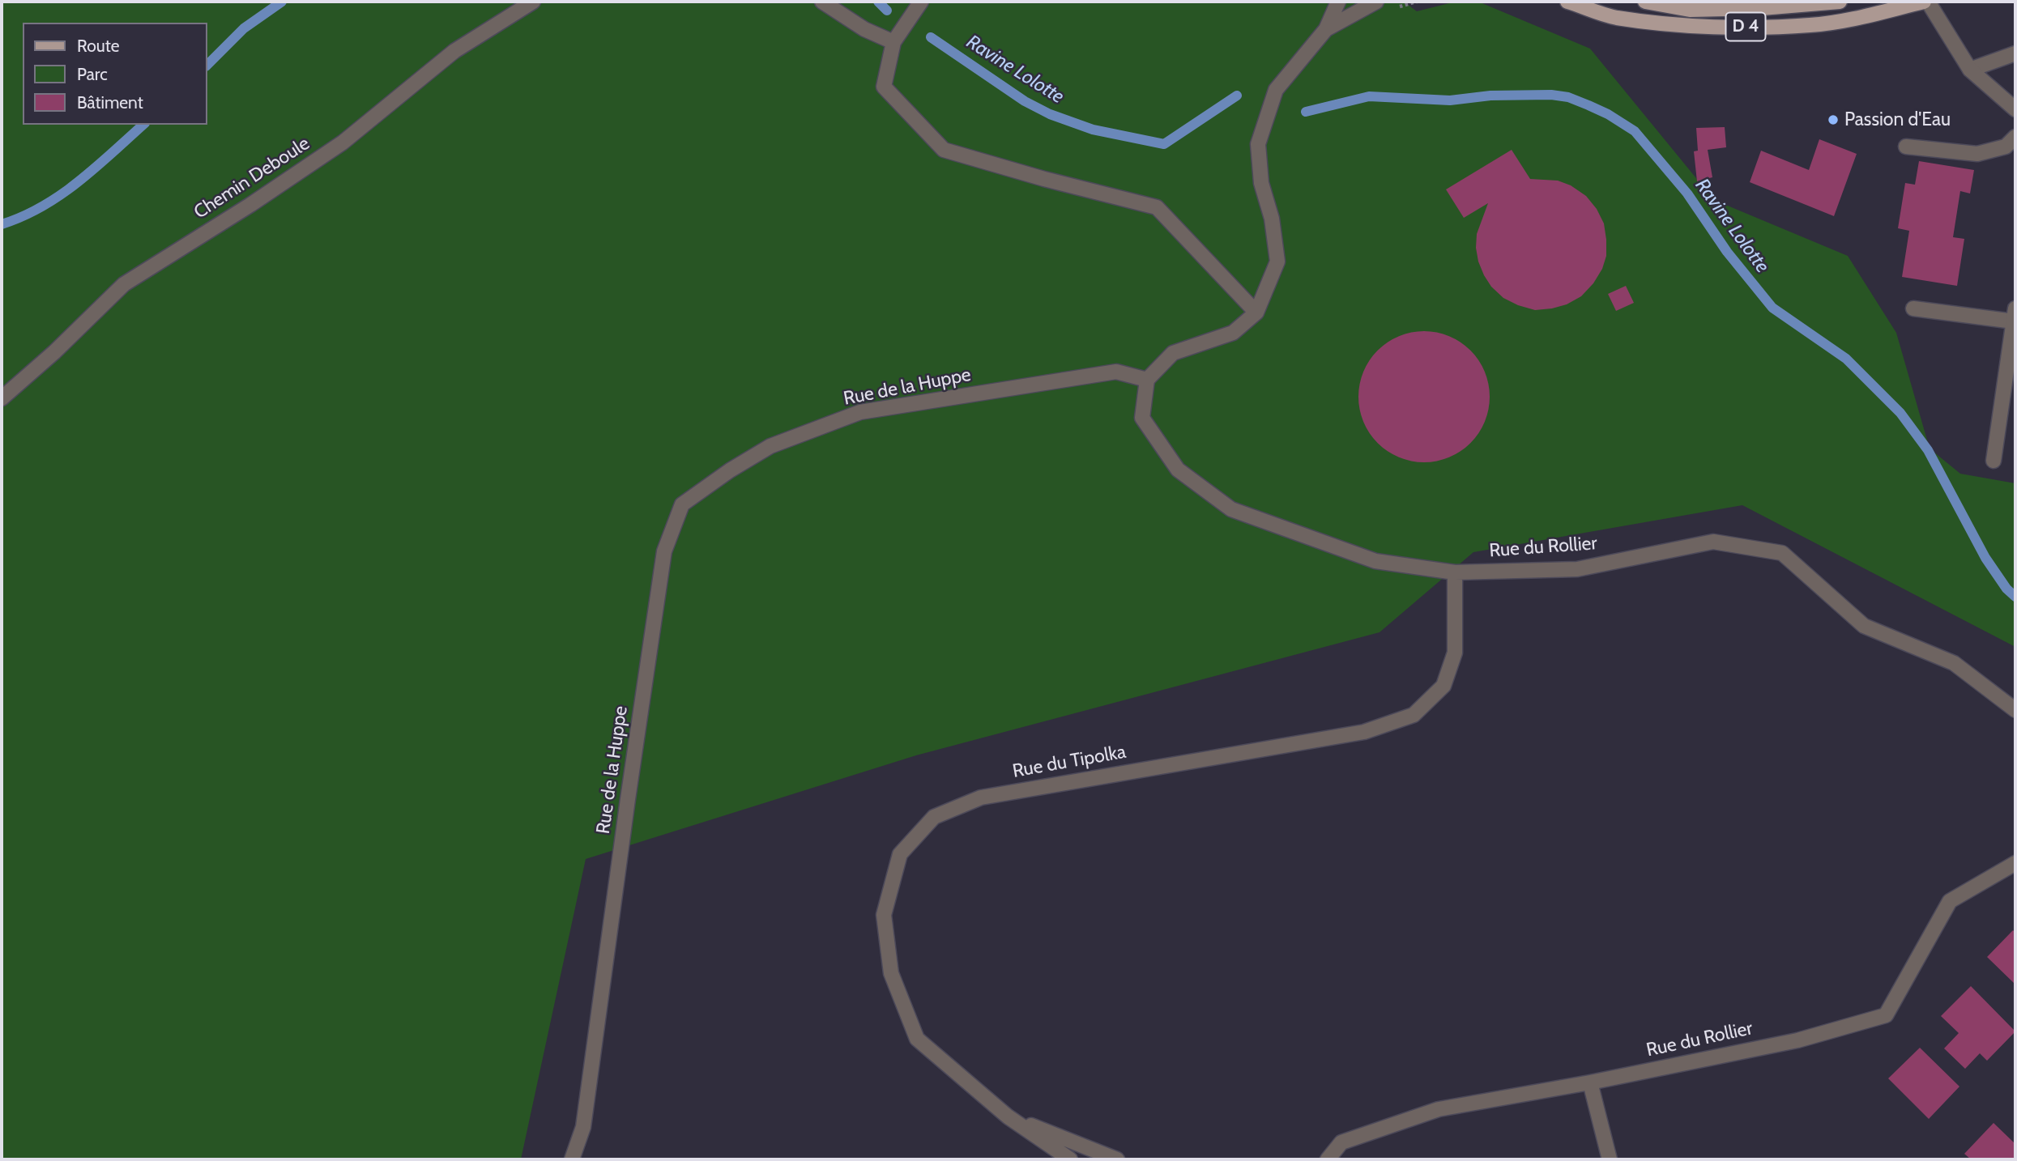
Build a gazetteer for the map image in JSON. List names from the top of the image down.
{
  "streets": {
    "main road": ["D 4"],
    "street": [
      "Chemin Deboule",
      "Rue de la Huppe",
      "Rue du Rollier",
      "Rue du Tipolka"
    ]
  },
  "crossings": [
    ["Rue de la Huppe", "Rue du Rollier"],
    ["Rue du Rollier", "Rue du Tipolka"]
  ],
  "water": ["Ravine Lolotte"],
  "places": ["Passion d'Eau"],
  "legend": ["Route", "Parc", "Bâtiment"]
}
